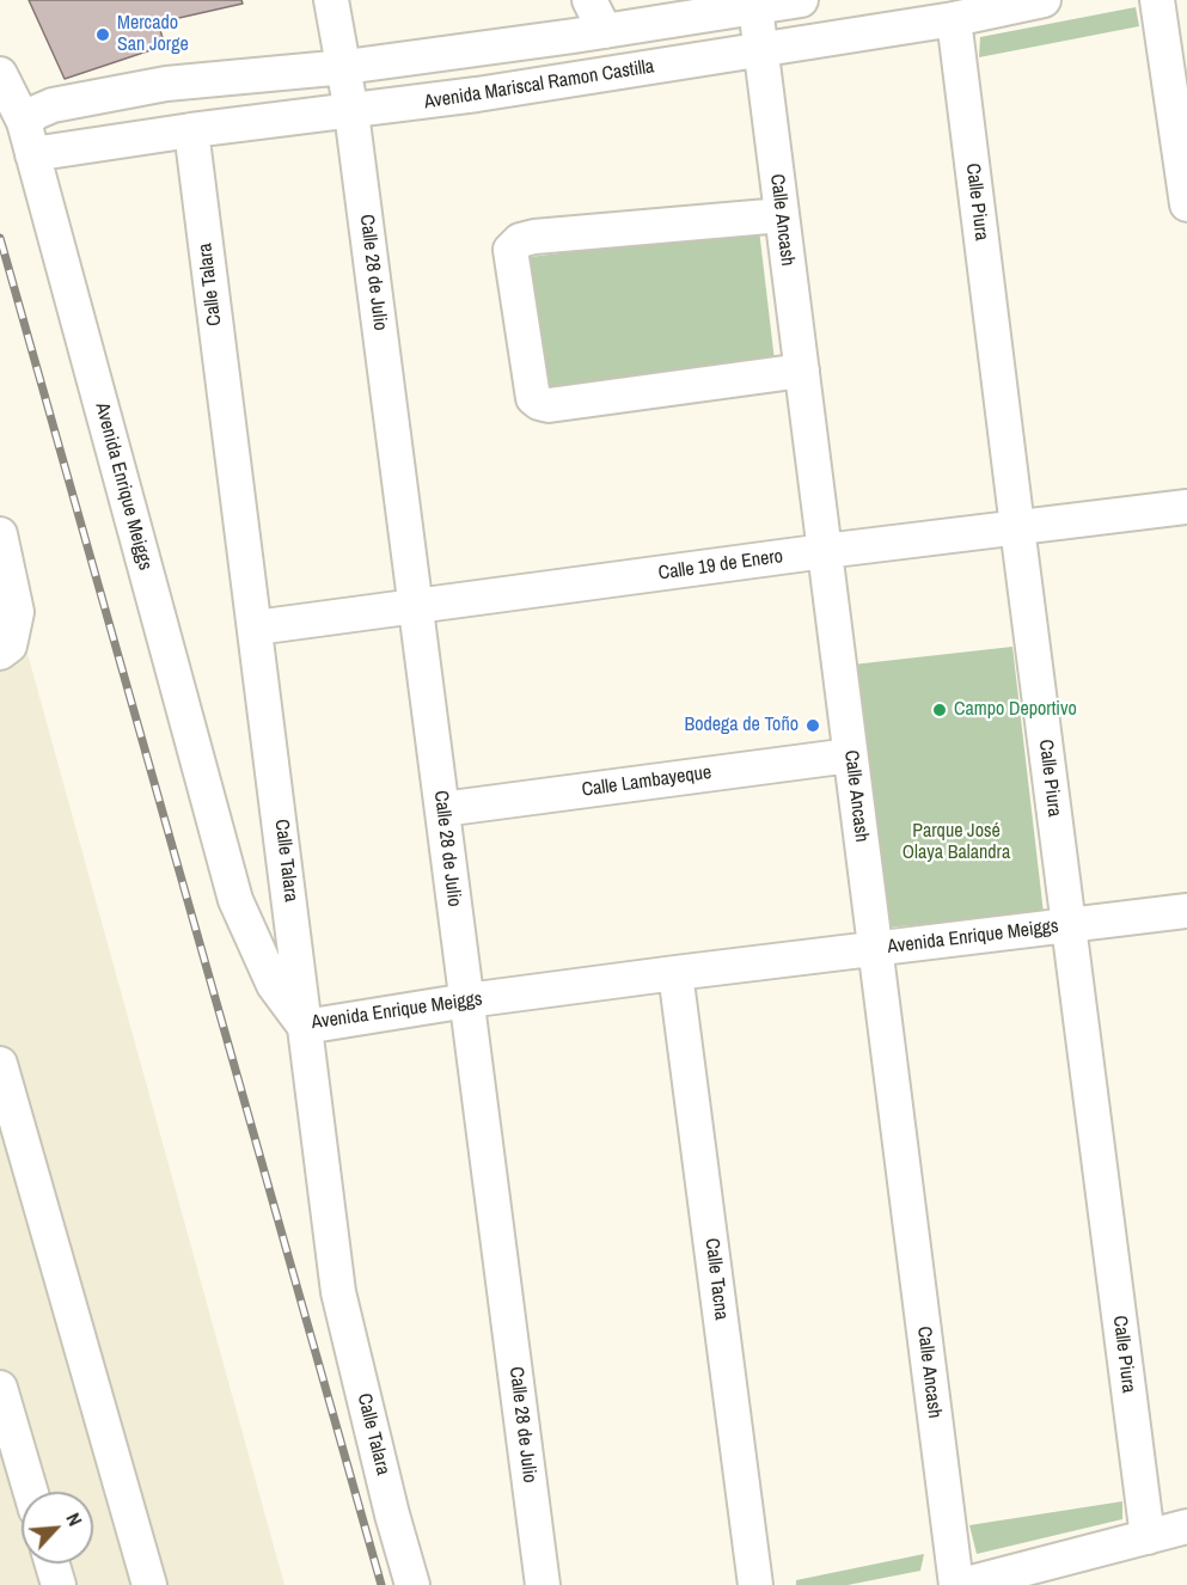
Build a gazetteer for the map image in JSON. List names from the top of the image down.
{
  "streets": {
    "street": [
      "Avenida Mariscal Ramon Castilla",
      "Calle Piura",
      "Calle Ancash",
      "Calle 28 de Julio",
      "Calle Talara",
      "Avenida Enrique Meiggs",
      "Calle 19 de Enero",
      "Calle Lambayeque",
      "Calle Tacna"
    ]
  },
  "crossings": [
    ["Avenida Mariscal Ramon Castilla", "Calle Piura"],
    ["Avenida Mariscal Ramon Castilla", "Calle Ancash"],
    ["Avenida Mariscal Ramon Castilla", "Calle 28 de Julio"],
    ["Avenida Mariscal Ramon Castilla", "Calle Talara"],
    ["Avenida Mariscal Ramon Castilla", "Avenida Enrique Meiggs"],
    ["Calle Piura", "Avenida Enrique Meiggs"],
    ["Calle Piura", "Calle 19 de Enero"],
    ["Calle Ancash", "Avenida Enrique Meiggs"],
    ["Calle Ancash", "Calle 19 de Enero"],
    ["Calle Ancash", "Calle Lambayeque"],
    ["Calle 28 de Julio", "Avenida Enrique Meiggs"],
    ["Calle 28 de Julio", "Calle 19 de Enero"],
    ["Calle 28 de Julio", "Calle Lambayeque"],
    ["Calle Talara", "Avenida Enrique Meiggs"],
    ["Calle Talara", "Calle 19 de Enero"],
    ["Avenida Enrique Meiggs", "Calle Tacna"]
  ],
  "parks": ["Parque José Olaya Balandra"],
  "places": ["Mercado San Jorge", "Campo Deportivo", "Bodega de Toño"],
  "north": "top right"
}
